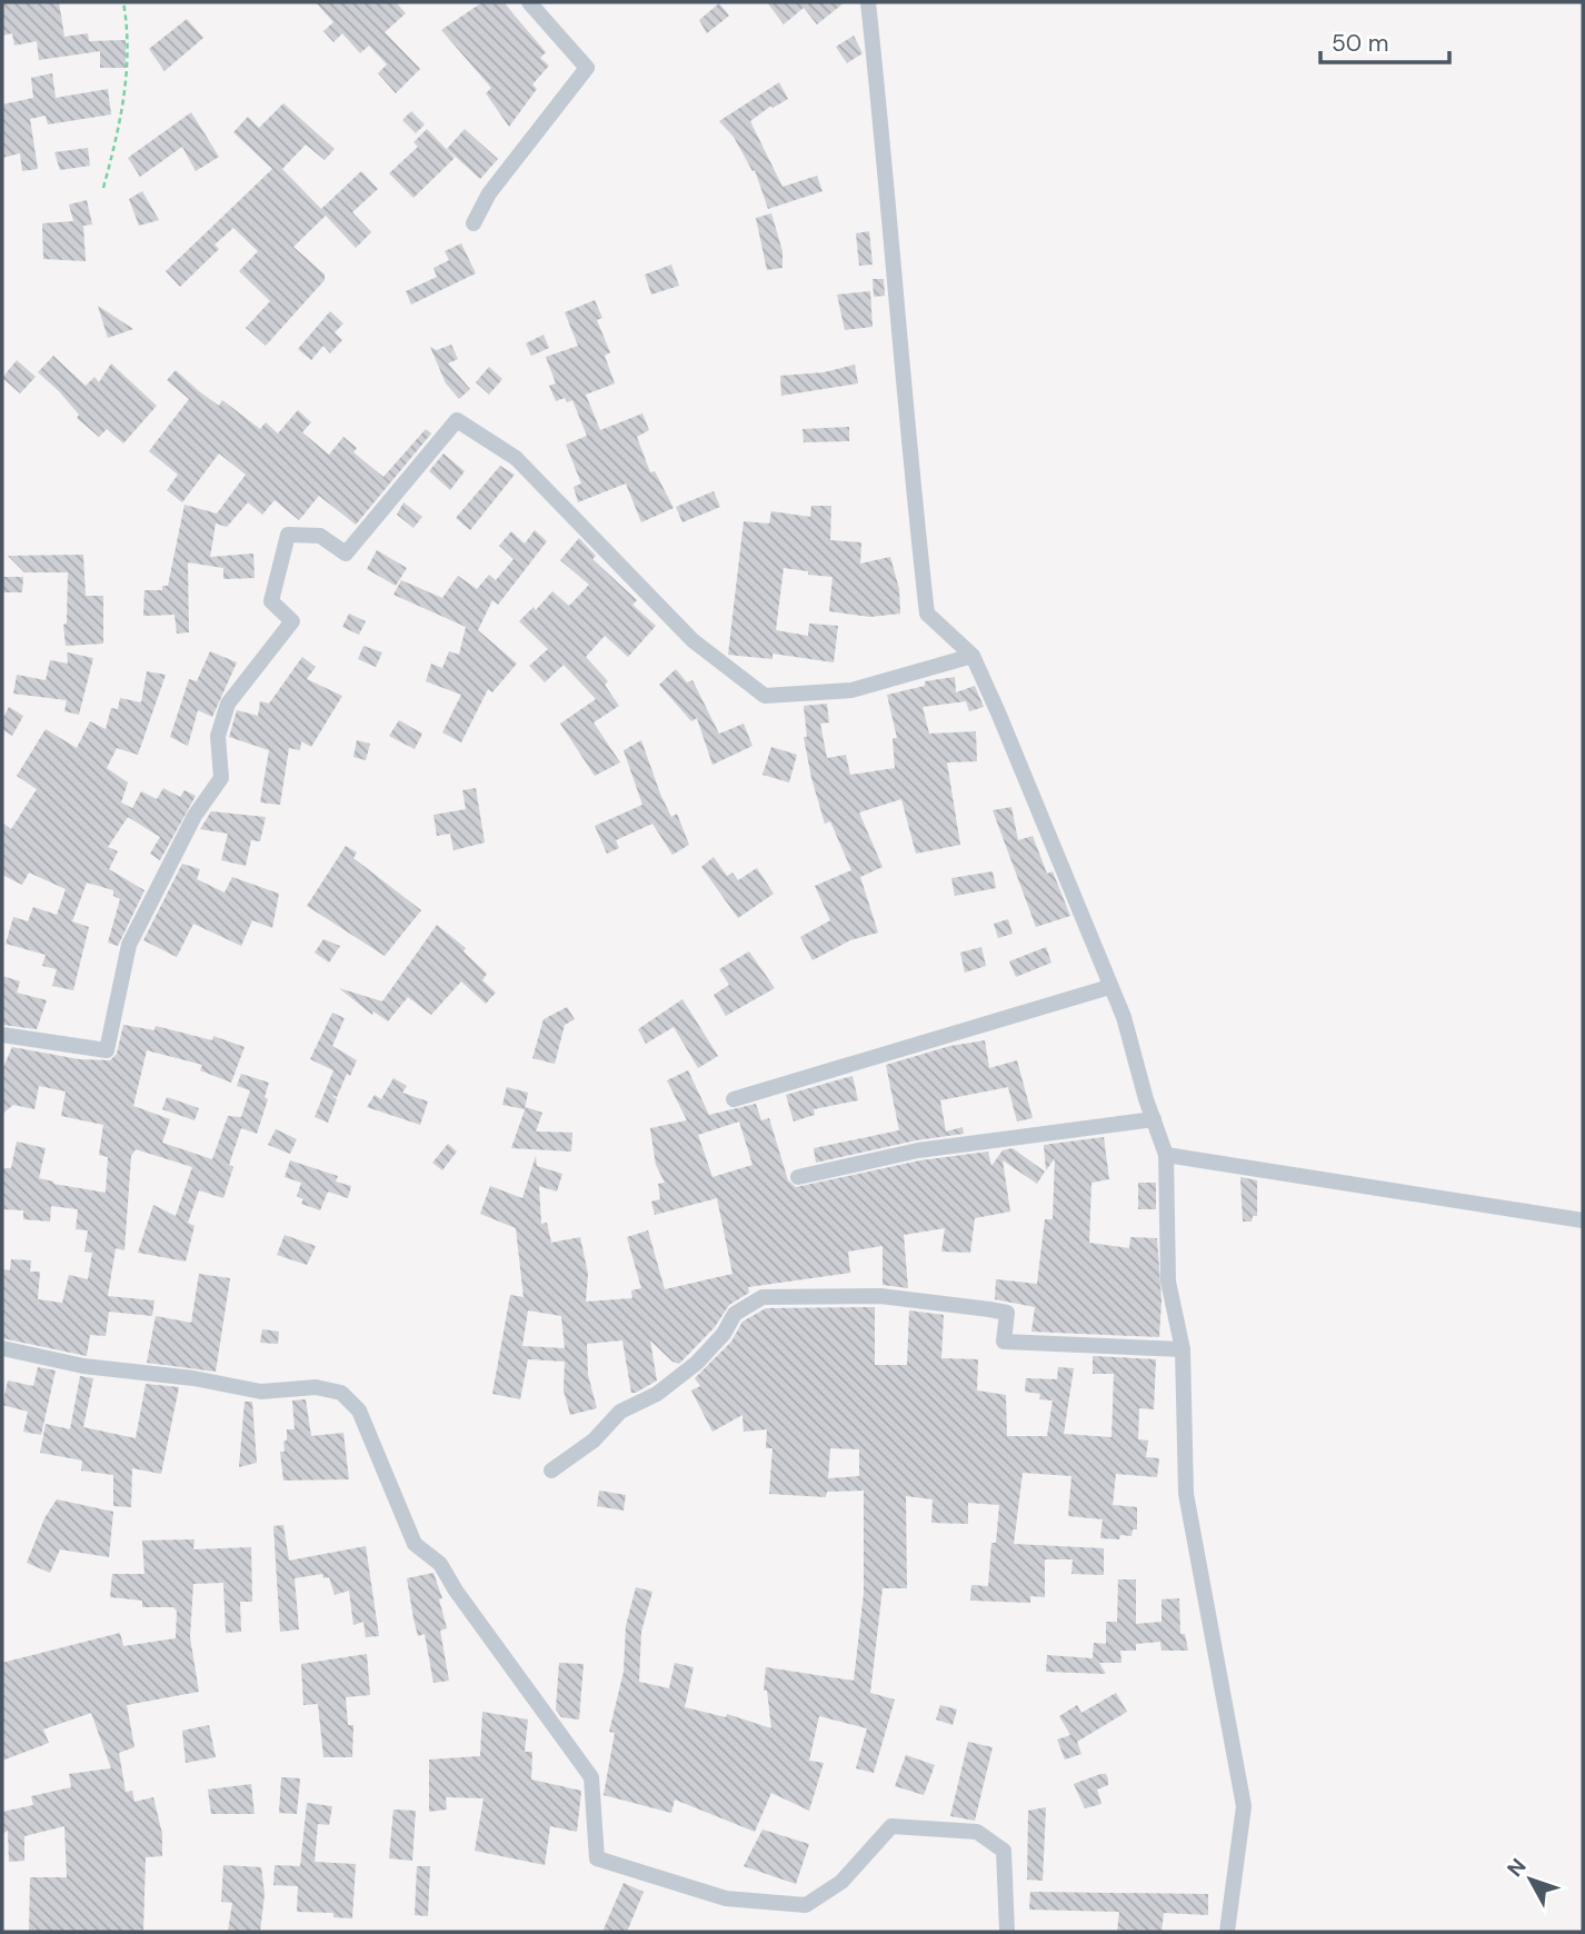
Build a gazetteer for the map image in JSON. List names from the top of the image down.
{
  "scale_bar": "50 m",
  "north": "top left"
}
